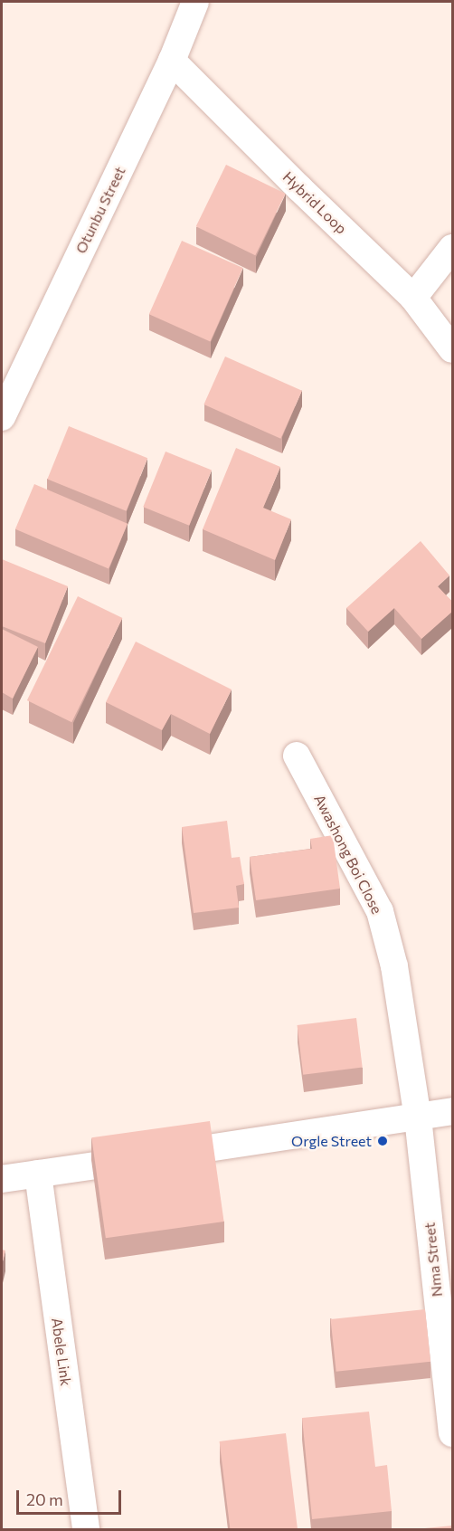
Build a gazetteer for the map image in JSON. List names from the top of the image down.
{
  "streets": {
    "street": [
      "Hybrid Loop",
      "Otunbu Street",
      "Awashong Boi Close",
      "Nma Street",
      "Abele Link"
    ]
  },
  "crossings": [
    ["Hybrid Loop", "Otunbu Street"],
    ["Awashong Boi Close", "Nma Street"]
  ],
  "places": ["Orgle Street"],
  "scale_bar": "20 m"
}
